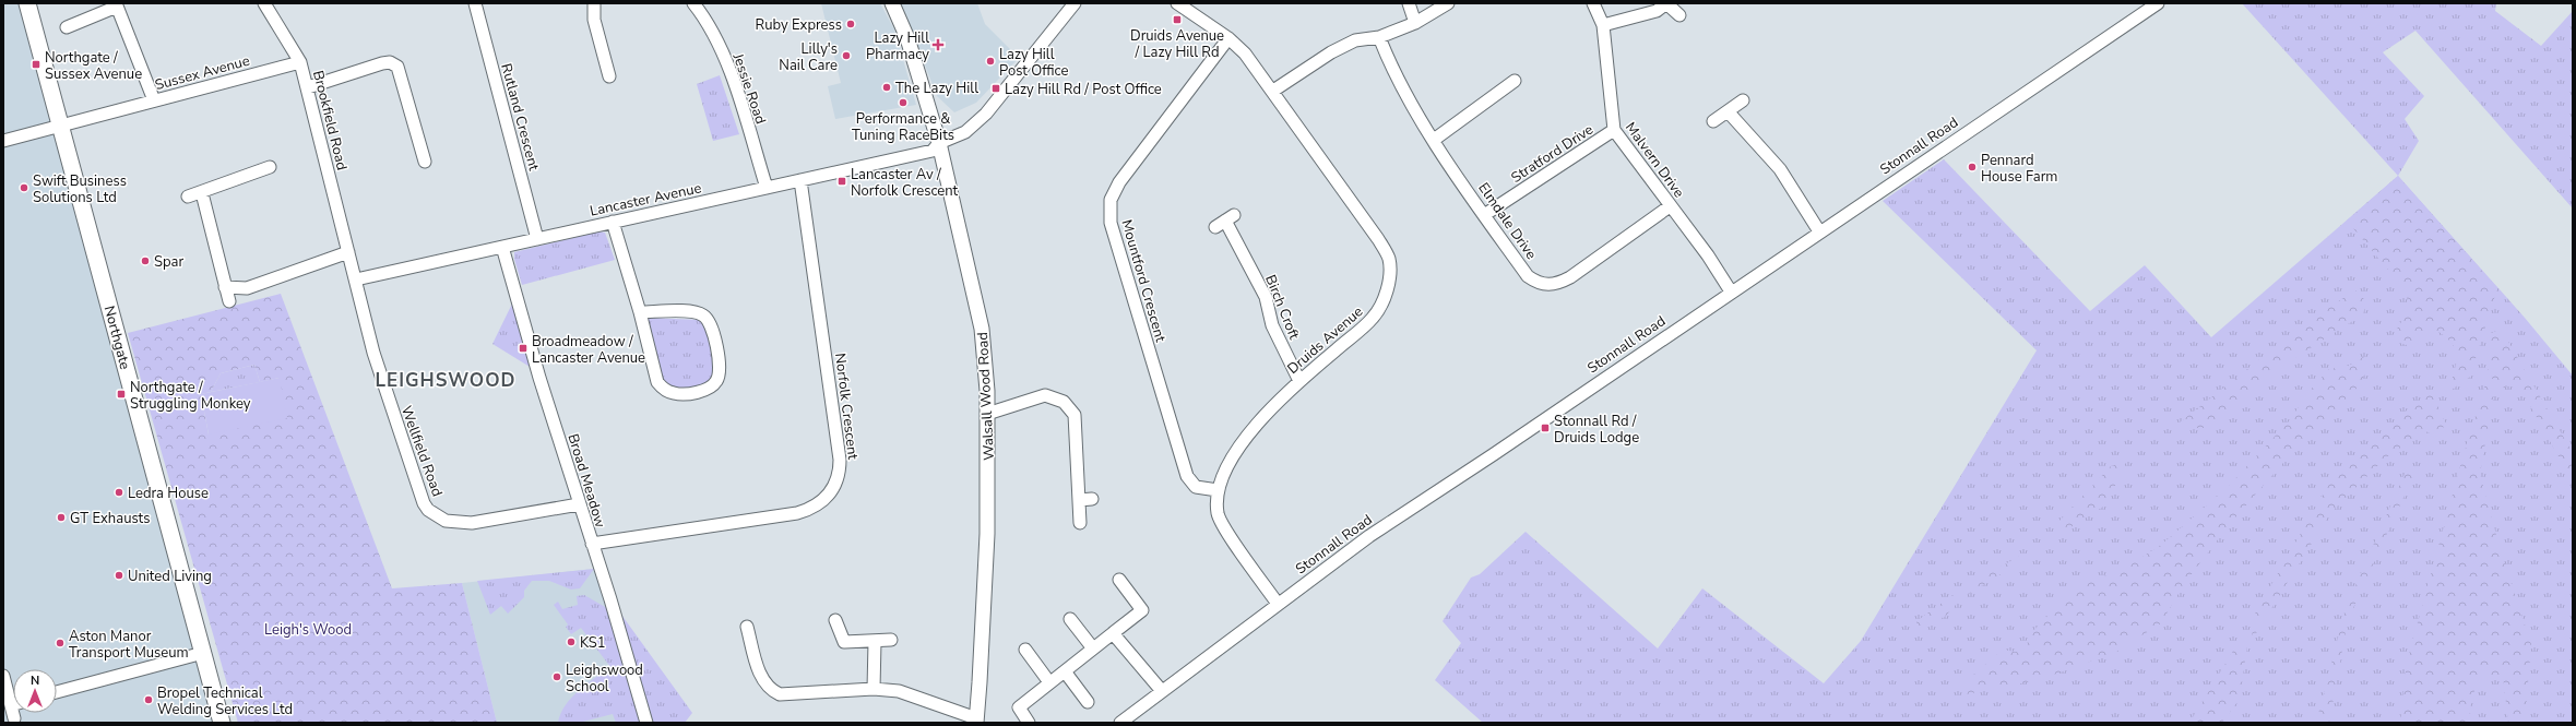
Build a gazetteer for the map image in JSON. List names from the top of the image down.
{
  "streets": {
    "main road": ["Northgate"],
    "street": [
      "Sussex Avenue",
      "Jessie Road",
      "Rutland Crescent",
      "Brookfield Road",
      "Stonnall Road",
      "Stratford Drive",
      "Malvern Drive",
      "Lancaster Avenue",
      "Elmdale Drive",
      "Mountford Crescent",
      "Birch Croft",
      "Druids Avenue",
      "Walsall Wood Road",
      "Norfolk Crescent",
      "Wellfield Road",
      "Broad Meadow"
    ]
  },
  "crossings": [
    ["Sussex Avenue", "Brookfield Road"],
    ["Sussex Avenue", "Northgate"],
    ["Jessie Road", "Lancaster Avenue"],
    ["Rutland Crescent", "Lancaster Avenue"],
    ["Brookfield Road", "Wellfield Road"],
    ["Stonnall Road", "Malvern Drive"],
    ["Stonnall Road", "Druids Avenue"],
    ["Stratford Drive", "Malvern Drive"],
    ["Stratford Drive", "Elmdale Drive"],
    ["Malvern Drive", "Elmdale Drive"],
    ["Lancaster Avenue", "Walsall Wood Road"],
    ["Lancaster Avenue", "Norfolk Crescent"],
    ["Lancaster Avenue", "Wellfield Road"],
    ["Lancaster Avenue", "Broad Meadow"],
    ["Mountford Crescent", "Druids Avenue"],
    ["Birch Croft", "Druids Avenue"],
    ["Norfolk Crescent", "Broad Meadow"],
    ["Wellfield Road", "Broad Meadow"]
  ],
  "districts": ["LEIGHSWOOD"],
  "parks": ["Leigh's Wood"],
  "places": {
    "transit": [
      "Druids Avenue / Lazy Hill Rd",
      "Northgate / Sussex Avenue",
      "Lazy Hill Rd / Post Office",
      "Lancaster Av / Norfolk Crescent",
      "Broadmeadow / Lancaster Avenue",
      "Northgate / Struggling Monkey",
      "Stonnall Rd / Druids Lodge"
    ],
    "other": [
      "Ruby Express",
      "Lilly's Nail Care",
      "Lazy Hill Post Office",
      "The Lazy Hill",
      "Performance & Tuning RaceBits",
      "Pennard House Farm",
      "Swift Business Solutions Ltd",
      "Spar",
      "Ledra House",
      "GT Exhausts",
      "United Living",
      "KS1",
      "Aston Manor Transport Museum",
      "Leighswood School",
      "Bropel Technical Welding Services Ltd"
    ],
    "health": ["Lazy Hill Pharmacy"]
  },
  "north": "top"
}
